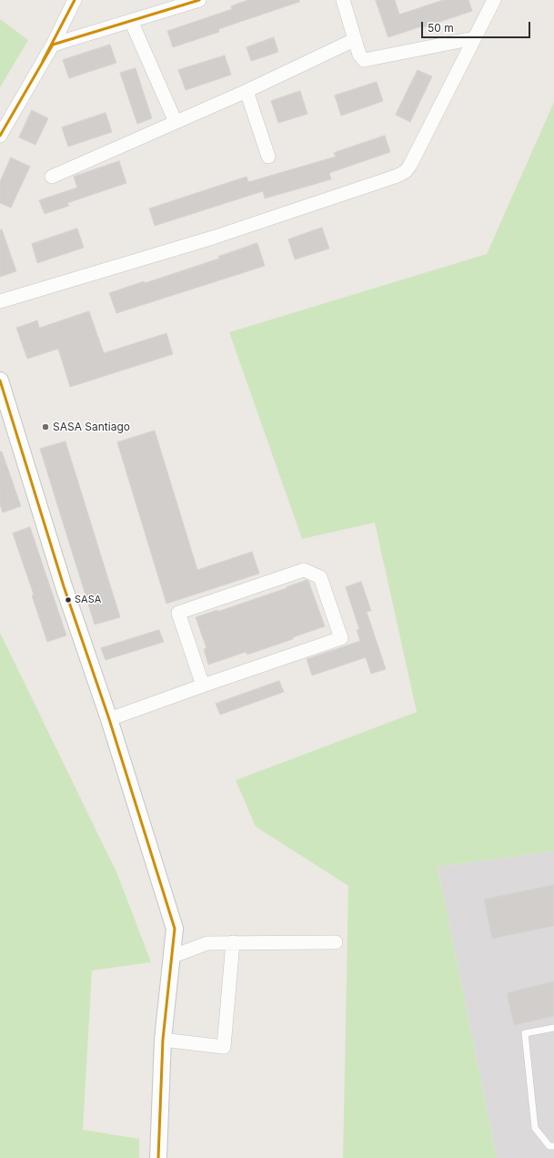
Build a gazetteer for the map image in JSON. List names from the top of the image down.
{
  "places": ["SASA Santiago", "SASA"],
  "scale_bar": "50 m"
}
